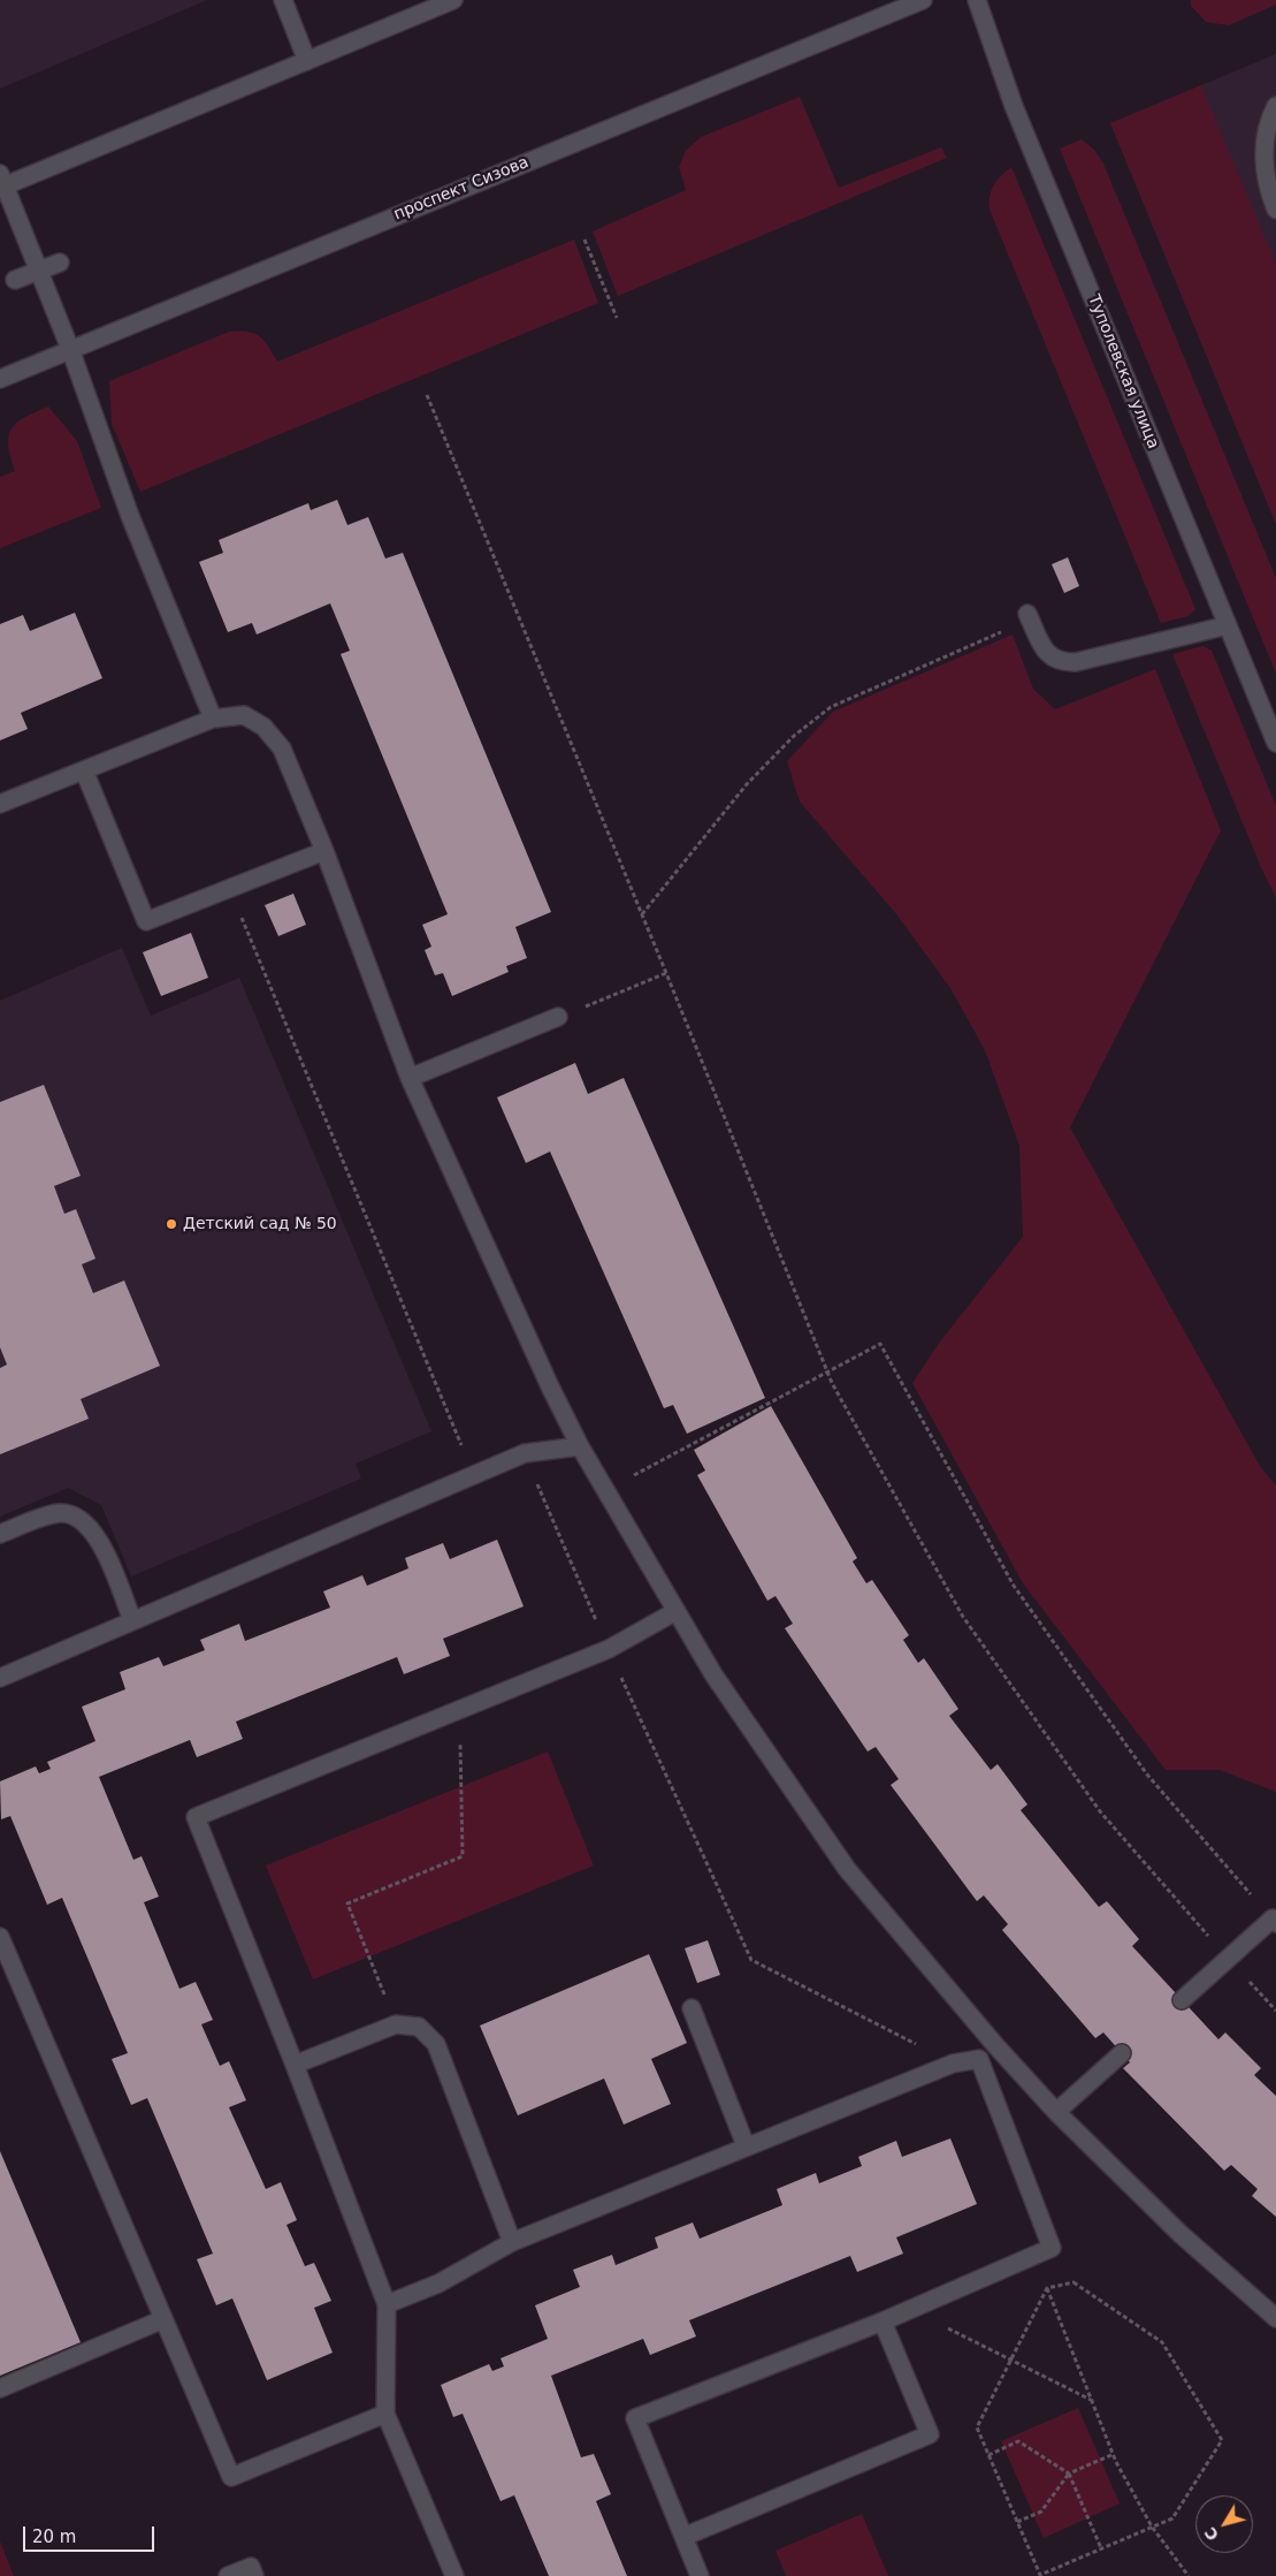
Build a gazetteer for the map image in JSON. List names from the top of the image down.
{
  "streets": {
    "street": ["проспект Сизова", "Туполевская улица"]
  },
  "places": ["Детский сад № 50"],
  "scale_bar": "20 m",
  "north": "bottom left"
}
